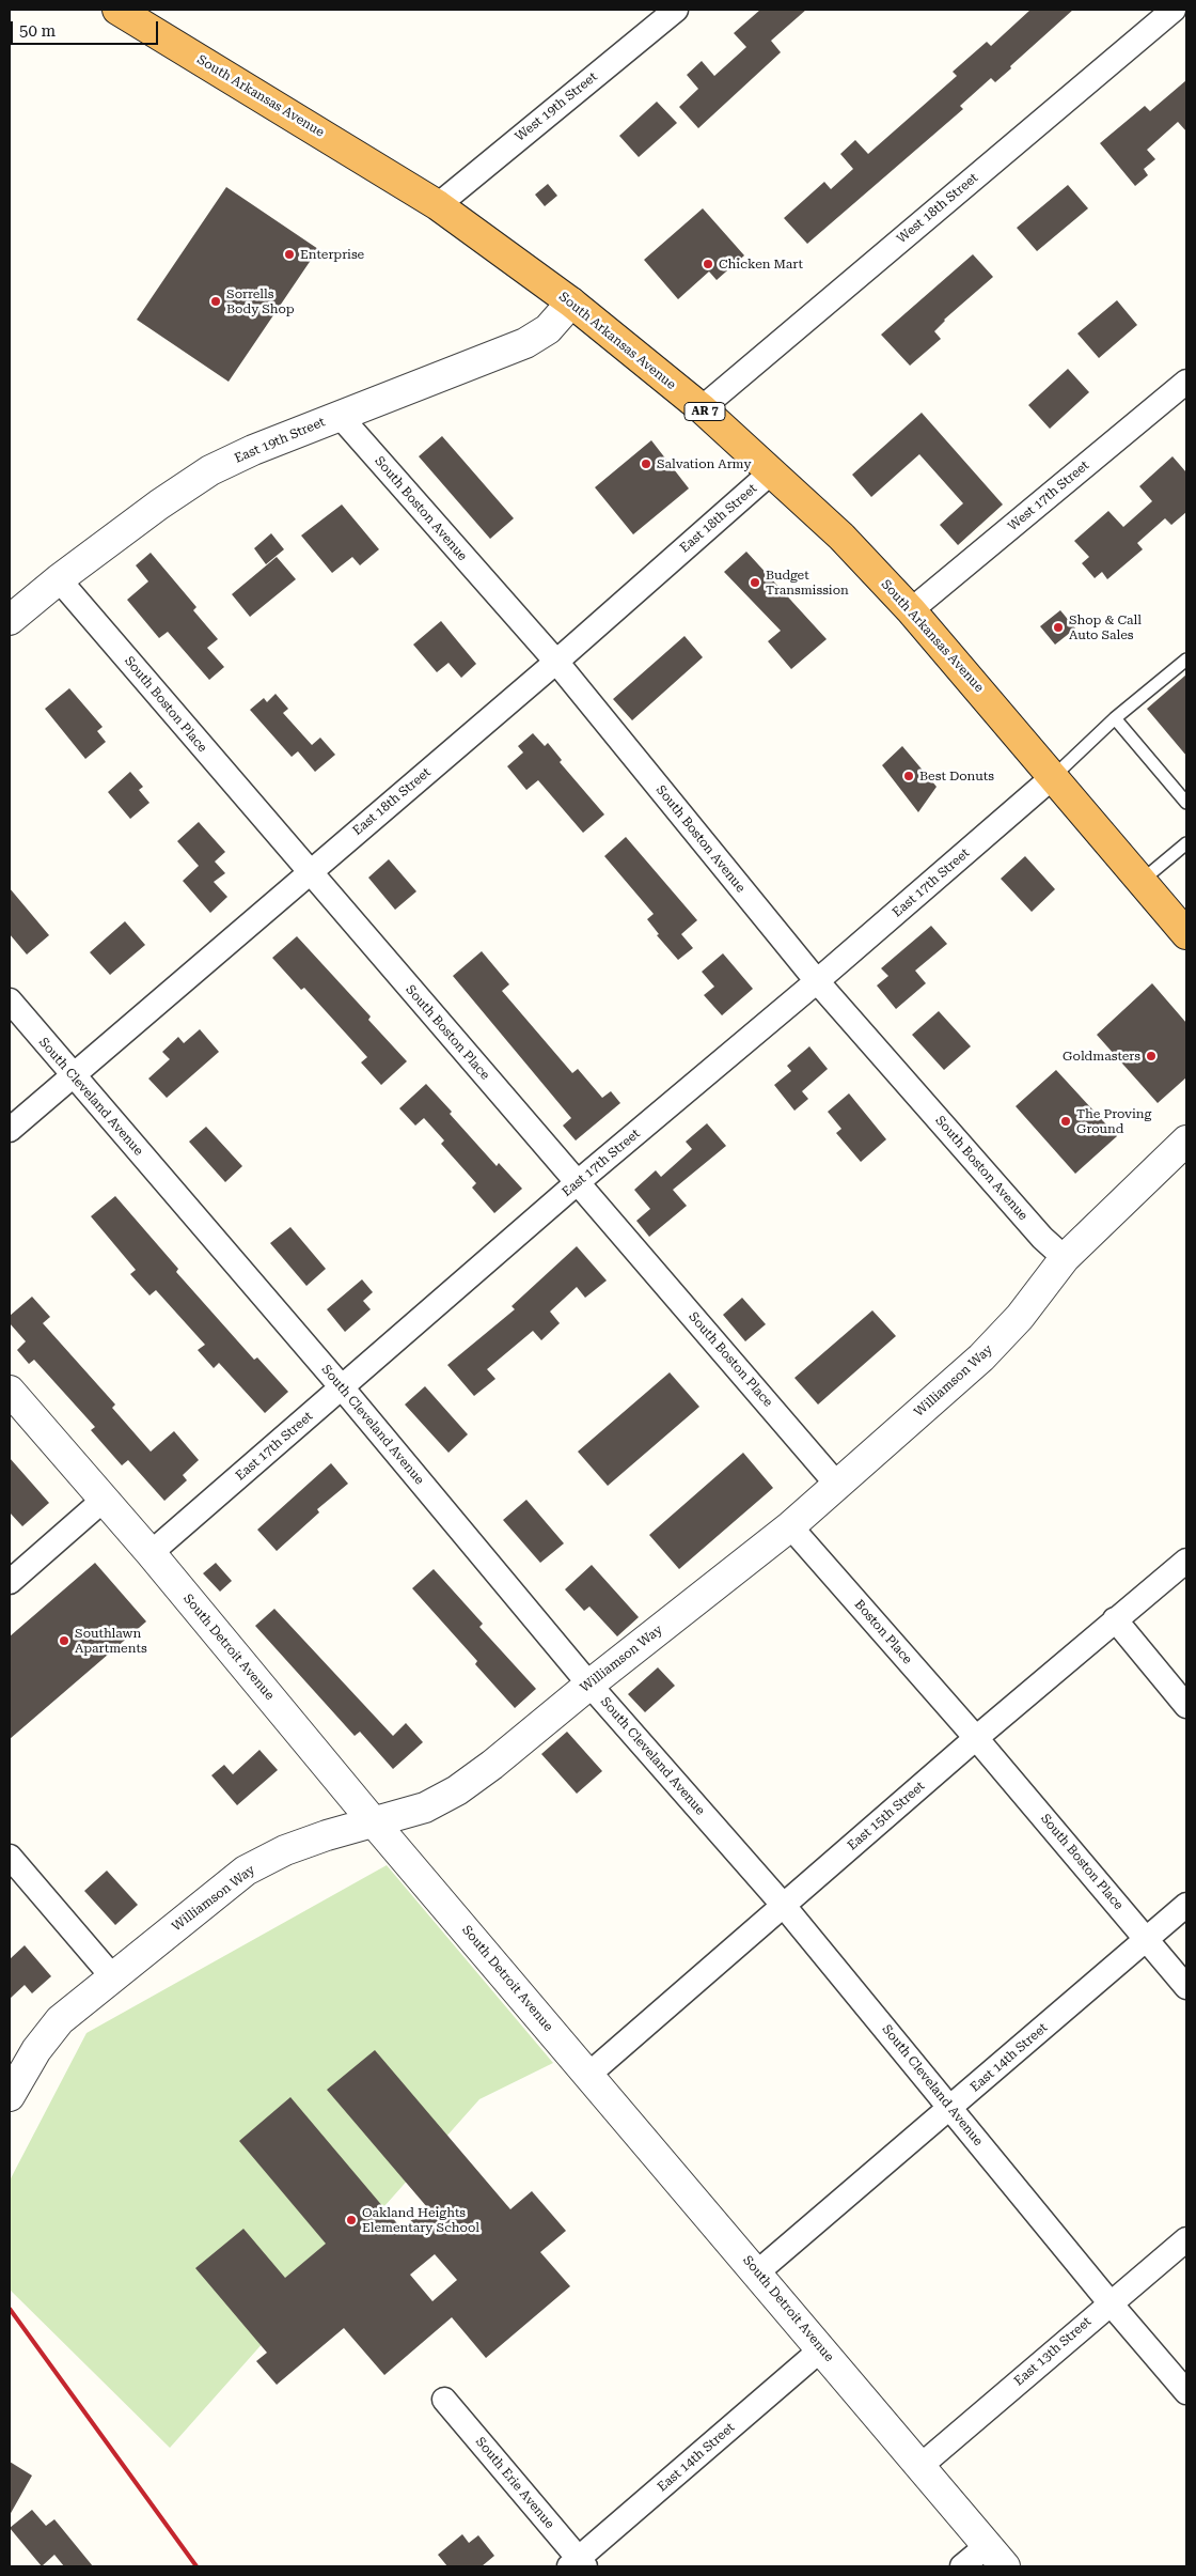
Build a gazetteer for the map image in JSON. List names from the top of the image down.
{
  "streets": {
    "highway": ["South Arkansas Avenue", "AR 7"],
    "street": [
      "West 19th Street",
      "West 18th Street",
      "East 19th Street",
      "West 17th Street",
      "South Boston Avenue",
      "East 18th Street",
      "South Boston Place",
      "East 17th Street",
      "South Cleveland Avenue",
      "Williamson Way",
      "Boston Place",
      "South Detroit Avenue",
      "East 15th Street",
      "East 14th Street",
      "East 13th Street",
      "South Erie Avenue"
    ]
  },
  "crossings": [
    ["South Arkansas Avenue", "West 19th Street"],
    ["South Arkansas Avenue", "West 18th Street"],
    ["South Arkansas Avenue", "East 19th Street"],
    ["South Arkansas Avenue", "West 17th Street"],
    ["South Arkansas Avenue", "East 18th Street"],
    ["South Arkansas Avenue", "East 17th Street"],
    ["East 19th Street", "South Boston Avenue"],
    ["East 19th Street", "South Boston Place"],
    ["South Boston Avenue", "East 18th Street"],
    ["South Boston Avenue", "East 17th Street"],
    ["South Boston Avenue", "Williamson Way"],
    ["East 18th Street", "South Boston Place"],
    ["East 18th Street", "South Cleveland Avenue"],
    ["South Boston Place", "East 17th Street"],
    ["South Boston Place", "Williamson Way"],
    ["South Boston Place", "Boston Place"],
    ["South Boston Place", "East 15th Street"],
    ["South Boston Place", "East 14th Street"],
    ["East 17th Street", "South Cleveland Avenue"],
    ["East 17th Street", "South Detroit Avenue"],
    ["South Cleveland Avenue", "Williamson Way"],
    ["South Cleveland Avenue", "East 15th Street"],
    ["South Cleveland Avenue", "East 14th Street"],
    ["South Cleveland Avenue", "East 13th Street"],
    ["Williamson Way", "Boston Place"],
    ["Williamson Way", "South Detroit Avenue"],
    ["Boston Place", "East 15th Street"],
    ["South Detroit Avenue", "East 15th Street"],
    ["South Detroit Avenue", "East 14th Street"],
    ["South Detroit Avenue", "East 13th Street"],
    ["East 14th Street", "South Erie Avenue"]
  ],
  "places": [
    "Enterprise",
    "Chicken Mart",
    "Sorrells Body Shop",
    "Salvation Army",
    "Budget Transmission",
    "Shop & Call Auto Sales",
    "Best Donuts",
    "Goldmasters",
    "The Proving Ground",
    "Southlawn Apartments",
    "Oakland Heights Elementary School"
  ],
  "scale_bar": "50 m"
}
